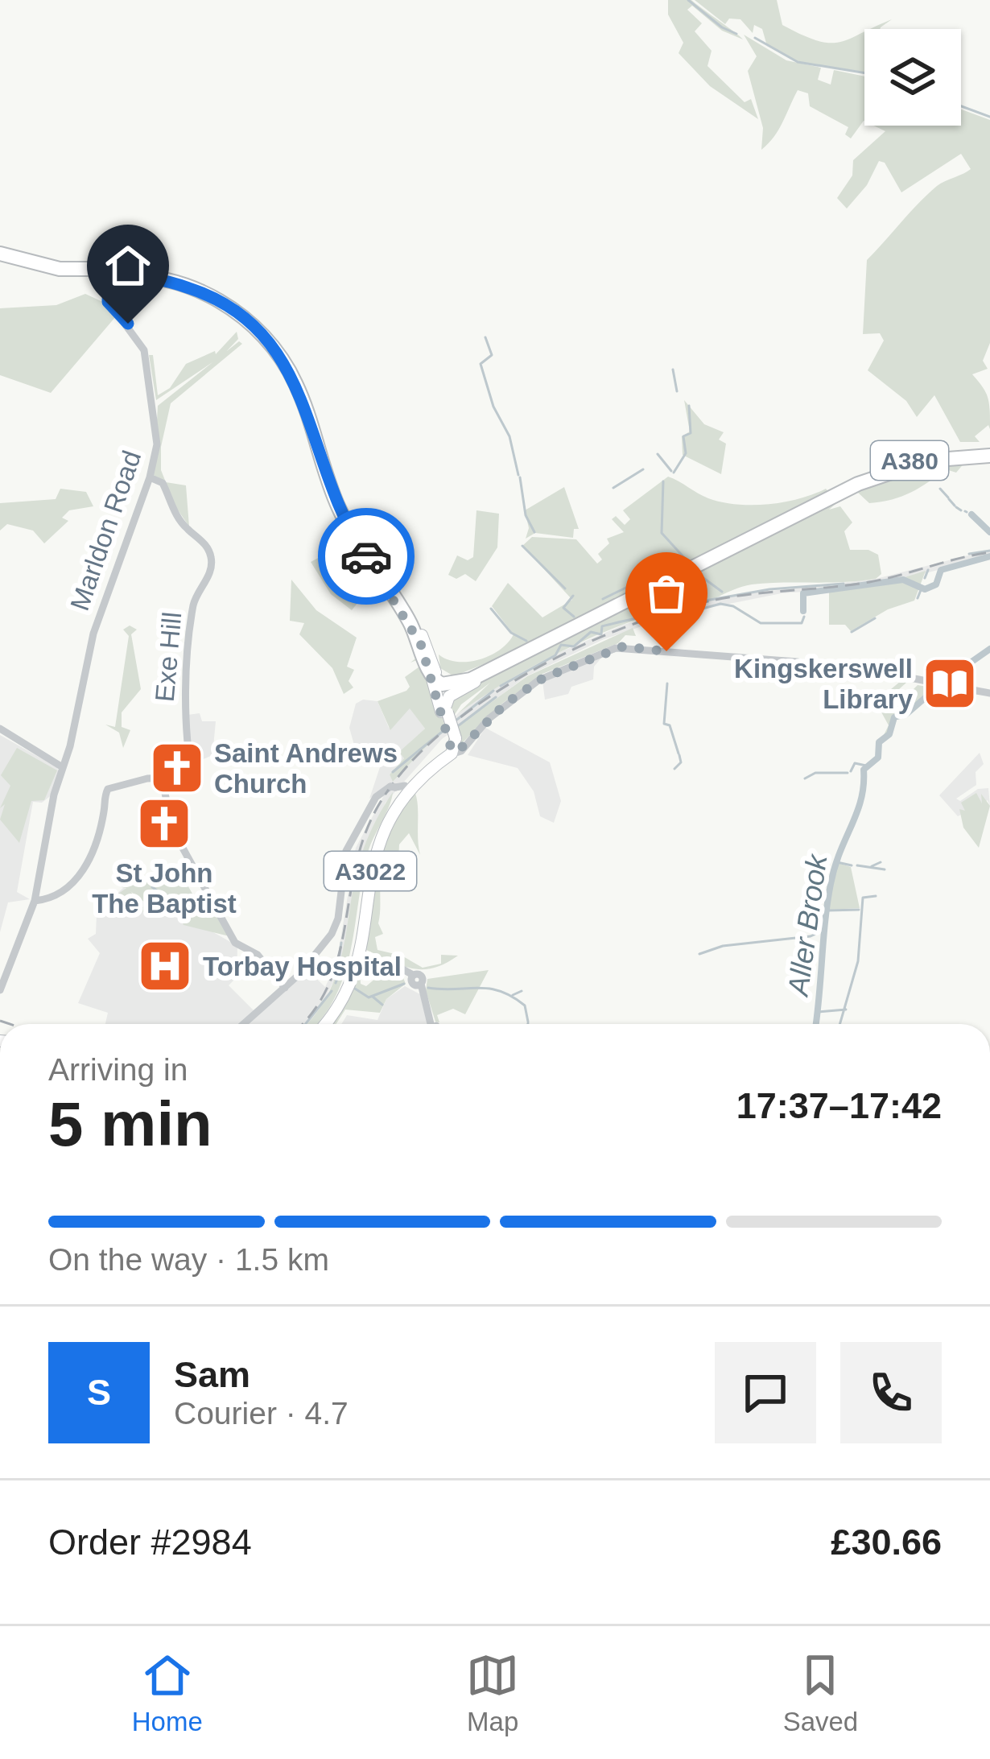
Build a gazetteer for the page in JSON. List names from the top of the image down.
{
  "streets": {
    "highway": ["A380"],
    "main road": ["A3022"],
    "street": ["Marldon Road", "Exe Hill"]
  },
  "crossings": [
    ["Marldon Road", "Exe Hill"]
  ],
  "water": ["Aller Brook"],
  "places": {
    "library": ["Kingskerswell Library"],
    "church": ["Saint Andrews Church", "St John The Baptist"],
    "hospital": ["Torbay Hospital"]
  },
  "page": {
    "heading": ["5 min", "Arriving in", "17:37–17:42"],
    "panel": [
      "Sam",
      "Courier · 4.7",
      "Order #2984",
      "£30.66"
    ],
    "bar": "On the way · 1.5 km",
    "round": "S",
    "tabs": ["Home", "Map", "Saved"]
  }
}
